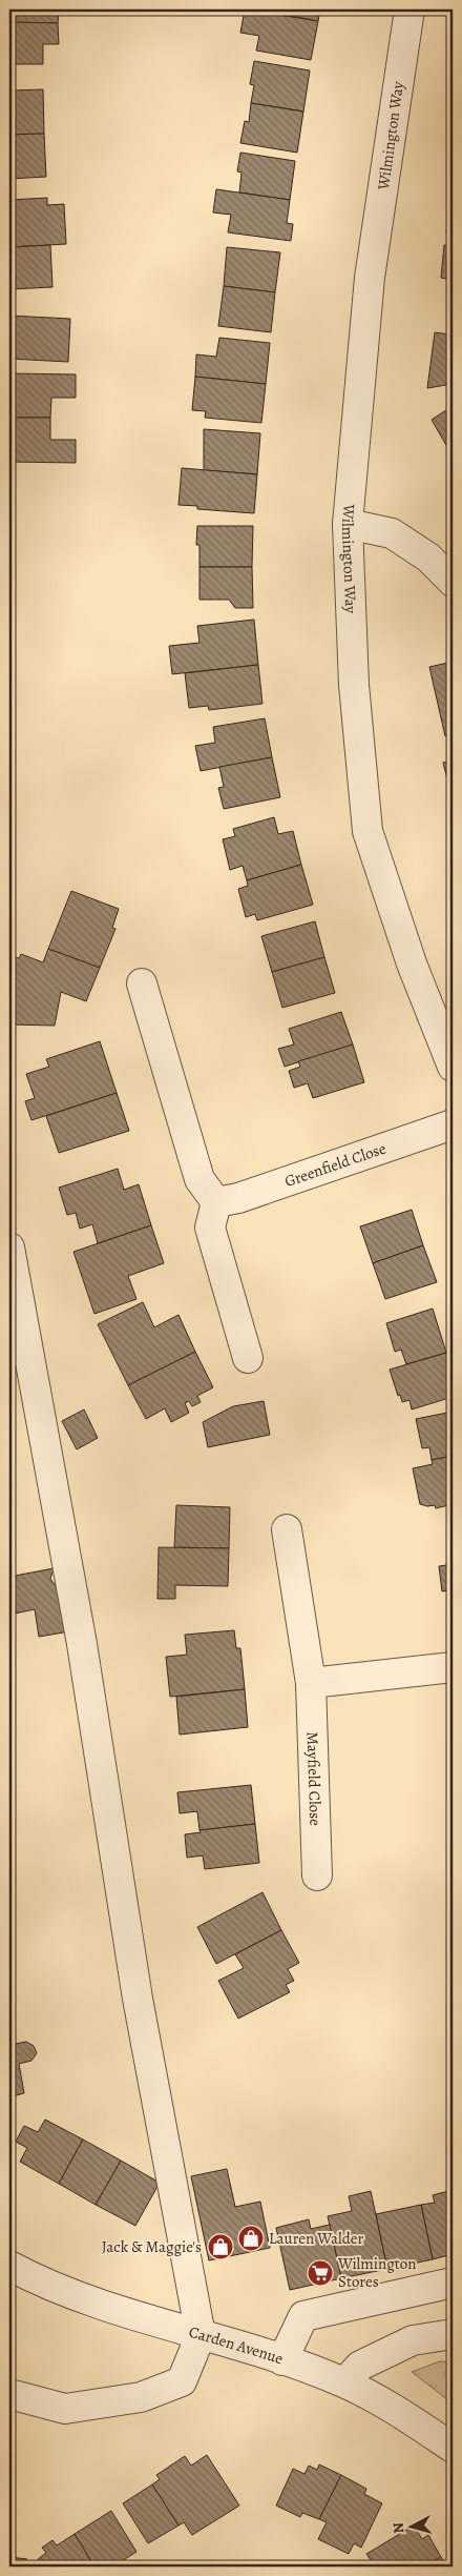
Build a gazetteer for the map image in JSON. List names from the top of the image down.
{
  "streets": {
    "street": [
      "Wilmington Way",
      "Greenfield Close",
      "Mayfield Close",
      "Carden Avenue"
    ]
  },
  "places": {
    "shop": ["Lauren Walder", "Jack & Maggie's"],
    "supermarket": ["Wilmington Stores"]
  },
  "north": "left"
}
